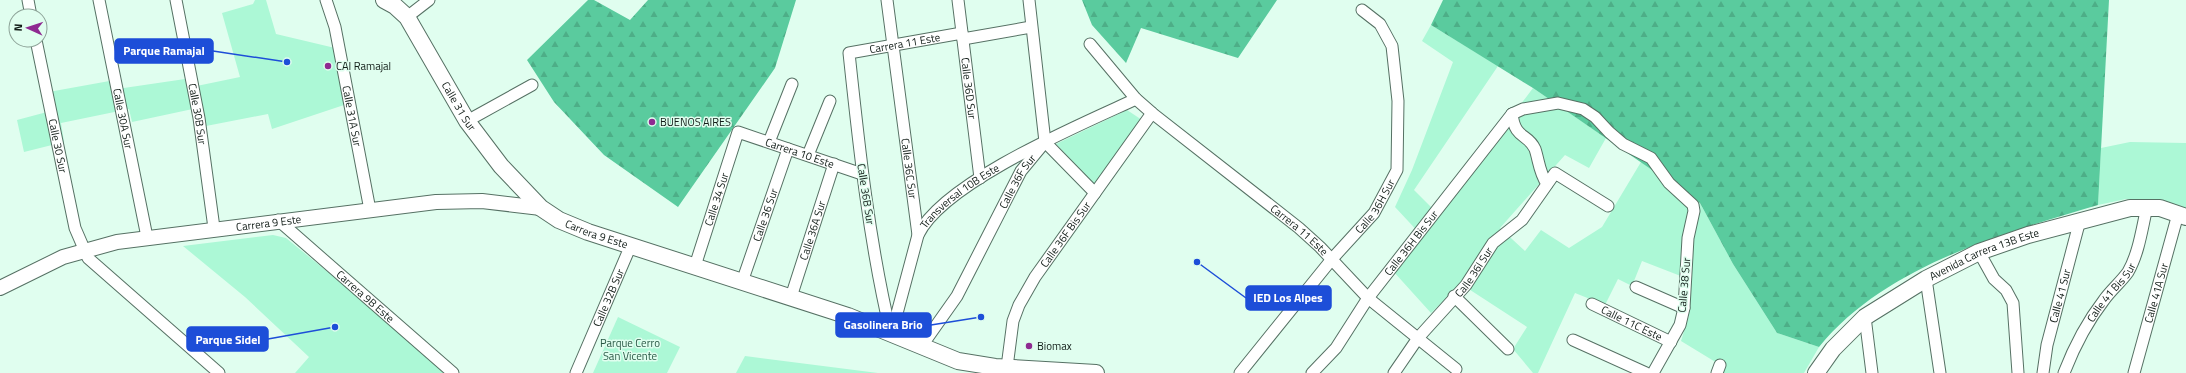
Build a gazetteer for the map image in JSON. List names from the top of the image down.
{
  "streets": {
    "main road": ["Calle 31 Sur", "Carrera 9 Este", "Avenida Carrera 13B Este"],
    "street": [
      "Carrera 11 Este",
      "Calle 36D Sur",
      "Calle 30B Sur",
      "Calle 31A Sur",
      "Calle 30A Sur",
      "Calle 30 Sur",
      "Carrera 10 Este",
      "Calle 36C Sur",
      "Calle 36F Sur",
      "Calle 36B Sur",
      "Transversal 10B Este",
      "Calle 34 Sur",
      "Calle 36H Sur",
      "Calle 36 Sur",
      "Calle 36A Sur",
      "Calle 36F Bis Sur",
      "Calle 36H Bis Sur",
      "Calle 36I Sur",
      "Calle 38 Sur",
      "Calle 41 Bis Sur",
      "Calle 41A Sur",
      "Calle 41 Sur",
      "Carrera 9B Este",
      "Calle 32B Sur",
      "Calle 11C Este"
    ]
  },
  "crossings": [
    ["Carrera 11 Este", "Calle 36D Sur"],
    ["Carrera 11 Este", "Calle 36C Sur"],
    ["Carrera 11 Este", "Calle 36B Sur"],
    ["Carrera 11 Este", "Transversal 10B Este"],
    ["Carrera 11 Este", "Calle 36H Sur"],
    ["Carrera 11 Este", "Calle 36F Bis Sur"],
    ["Carrera 11 Este", "Calle 36H Bis Sur"],
    ["Carrera 11 Este", "Calle 36I Sur"],
    ["Calle 36D Sur", "Transversal 10B Este"],
    ["Calle 31 Sur", "Carrera 9 Este"],
    ["Calle 30B Sur", "Carrera 9 Este"],
    ["Calle 31A Sur", "Carrera 9 Este"],
    ["Calle 30A Sur", "Carrera 9 Este"],
    ["Calle 30 Sur", "Carrera 9 Este"],
    ["Carrera 10 Este", "Calle 36B Sur"],
    ["Carrera 10 Este", "Calle 34 Sur"],
    ["Carrera 10 Este", "Calle 36 Sur"],
    ["Carrera 10 Este", "Calle 36A Sur"],
    ["Calle 36C Sur", "Calle 36B Sur"],
    ["Calle 36C Sur", "Transversal 10B Este"],
    ["Calle 36C Sur", "Carrera 9 Este"],
    ["Calle 36F Sur", "Transversal 10B Este"],
    ["Calle 36F Sur", "Carrera 9 Este"],
    ["Calle 36B Sur", "Carrera 9 Este"],
    ["Calle 34 Sur", "Carrera 9 Este"],
    ["Calle 36 Sur", "Carrera 9 Este"],
    ["Carrera 9 Este", "Calle 36A Sur"],
    ["Carrera 9 Este", "Calle 36F Bis Sur"],
    ["Carrera 9 Este", "Carrera 9B Este"],
    ["Carrera 9 Este", "Calle 32B Sur"],
    ["Calle 36H Bis Sur", "Calle 38 Sur"],
    ["Avenida Carrera 13B Este", "Calle 41 Bis Sur"],
    ["Avenida Carrera 13B Este", "Calle 41A Sur"],
    ["Avenida Carrera 13B Este", "Calle 41 Sur"],
    ["Calle 38 Sur", "Calle 11C Este"]
  ],
  "parks": ["Parque Cerro San Vicente"],
  "places": [
    "Parque Ramajal",
    "CAI Ramajal",
    "BUENOS AIRES",
    "IED Los Alpes",
    "Gasolinera Brio",
    "Parque Sidel",
    "Biomax"
  ],
  "north": "left"
}
